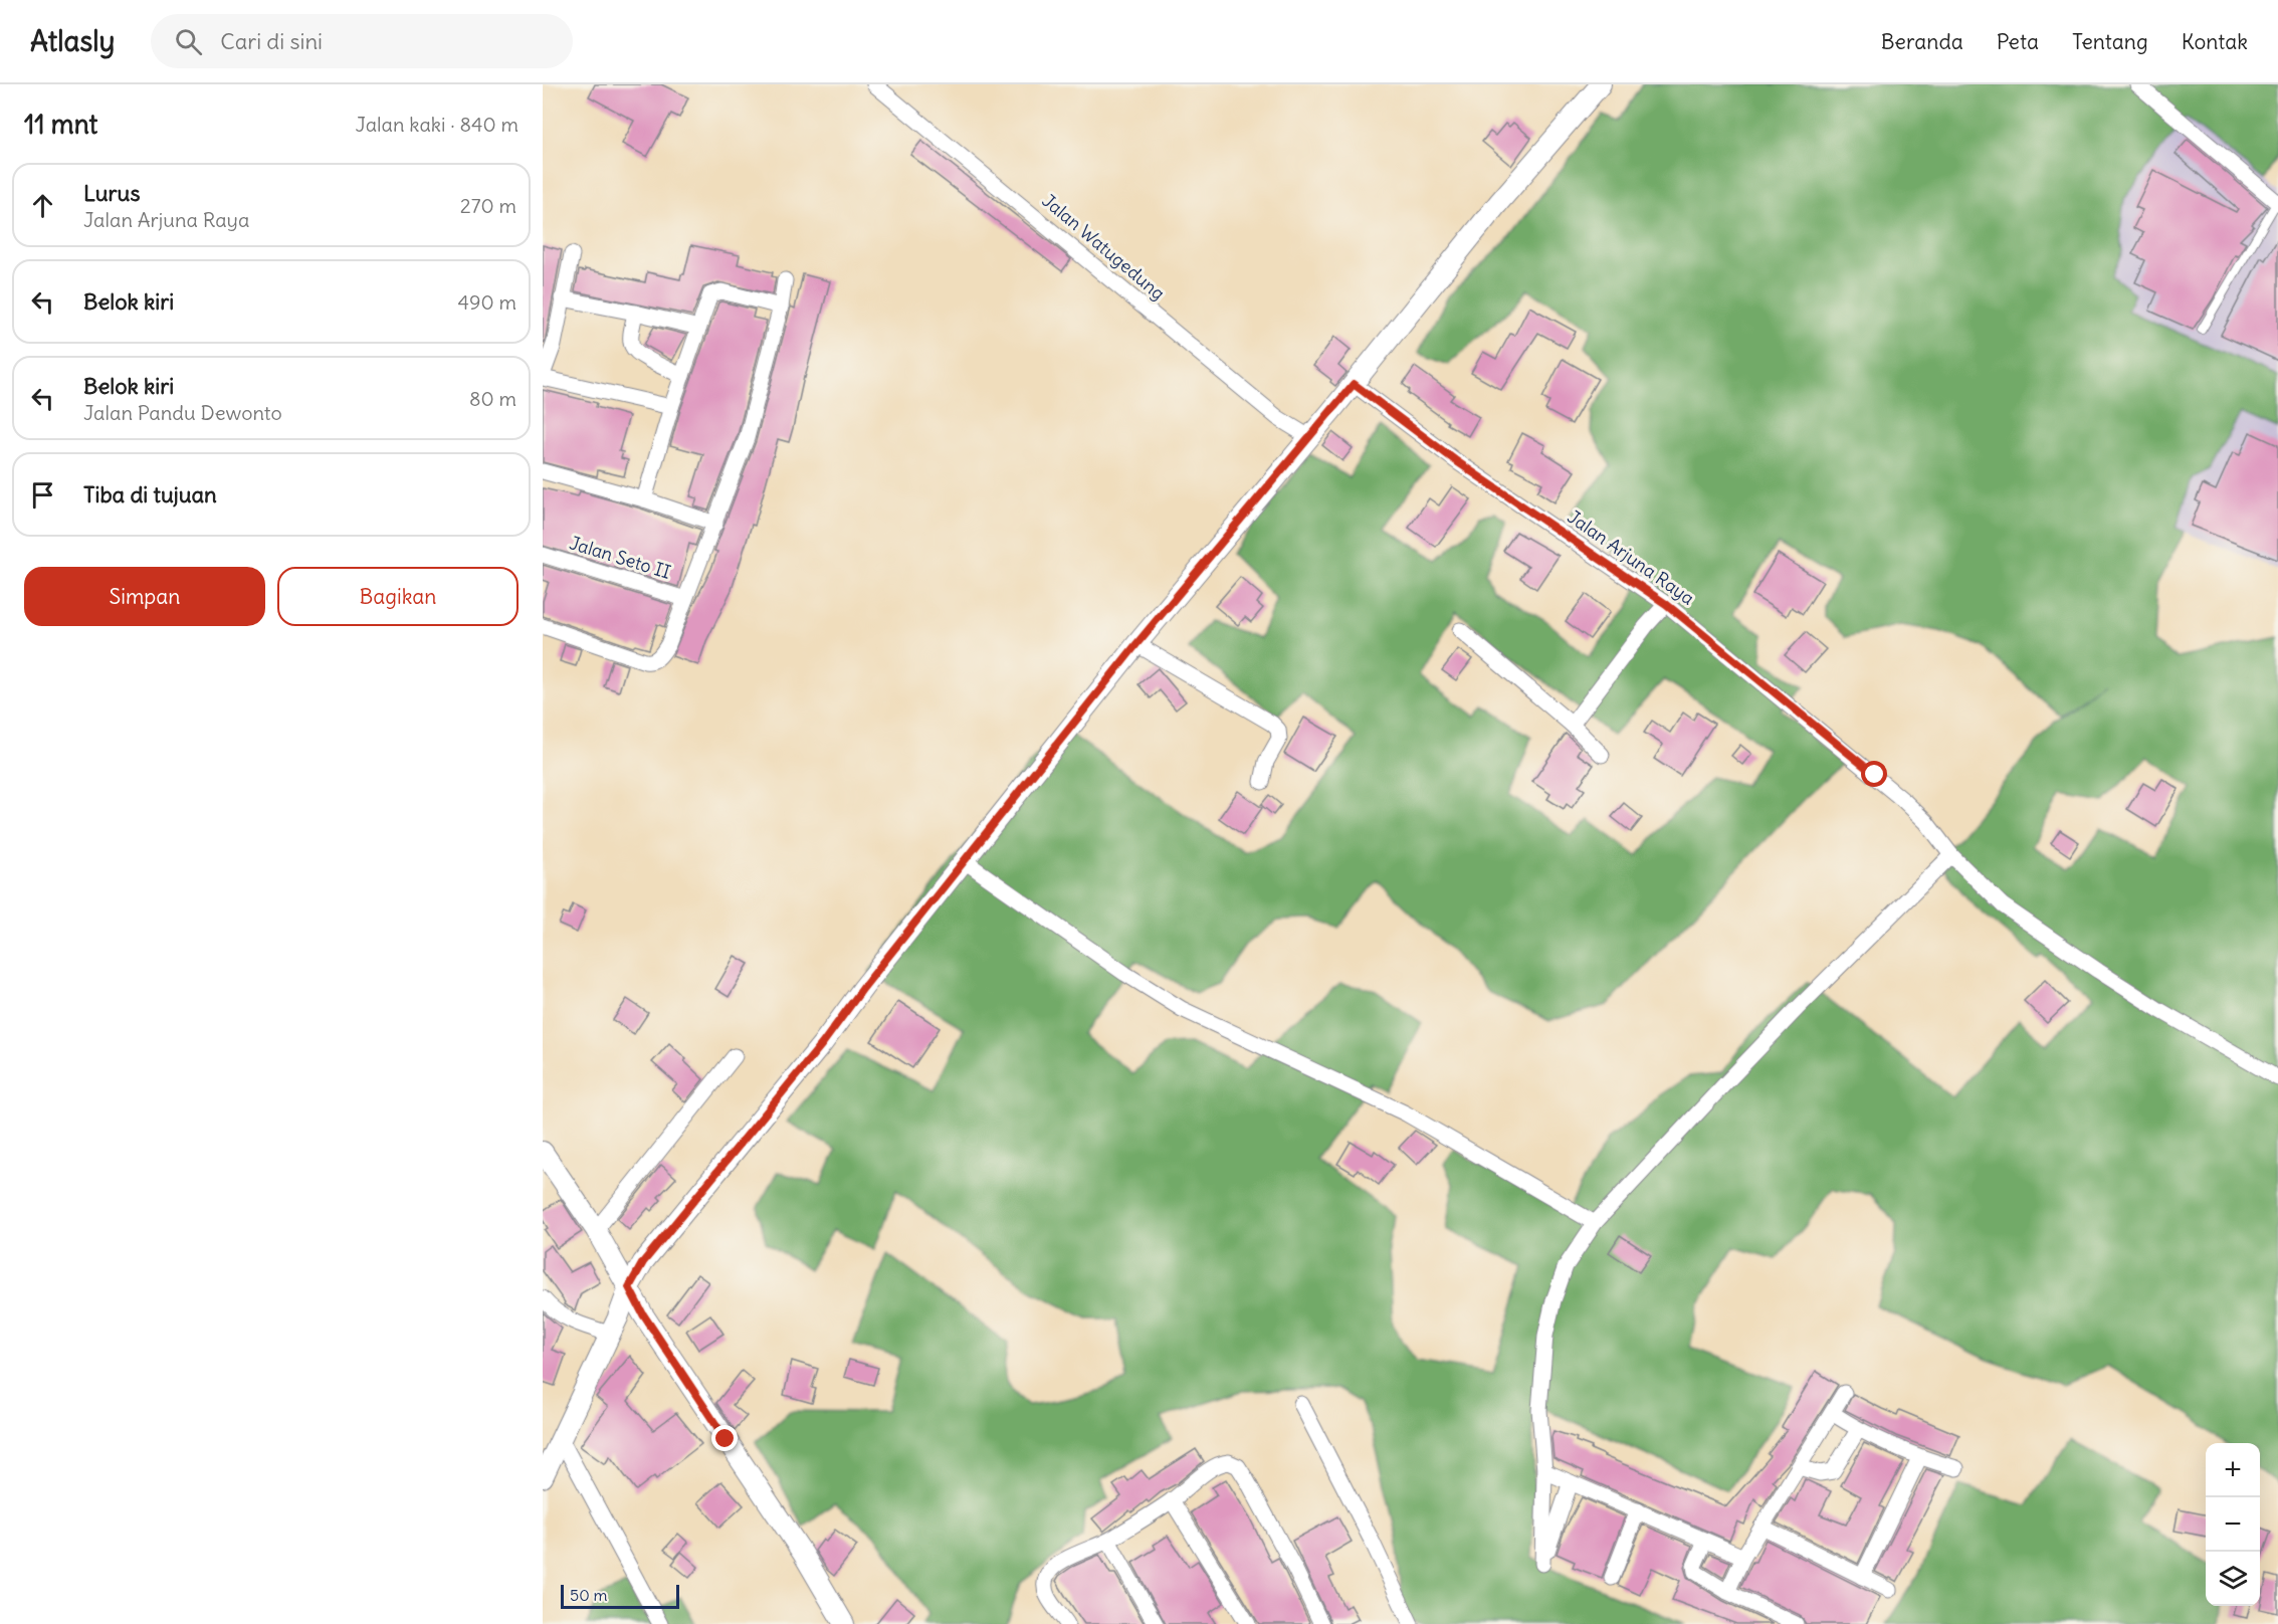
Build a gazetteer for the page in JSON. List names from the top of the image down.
{
  "streets": {
    "street": ["Jalan Watugedung", "Jalan Seto II", "Jalan Arjuna Raya"]
  },
  "scale_bar": "50 m",
  "page": {
    "header": "Atlasly",
    "search": "Cari di sini",
    "nav": [
      "Beranda",
      "Peta",
      "Tentang",
      "Kontak"
    ],
    "heading": ["11 mnt", "Jalan kaki · 840 m"],
    "list": [
      ["Lurus", "Jalan Arjuna Raya", "270 m"],
      ["Belok kiri", "490 m"],
      ["Belok kiri", "Jalan Pandu Dewonto", "80 m"],
      "Tiba di tujuan"
    ],
    "buttons": ["Simpan", "Bagikan"],
    "map_buttons": ["+", "−"],
    "scale": "50 m"
  }
}
